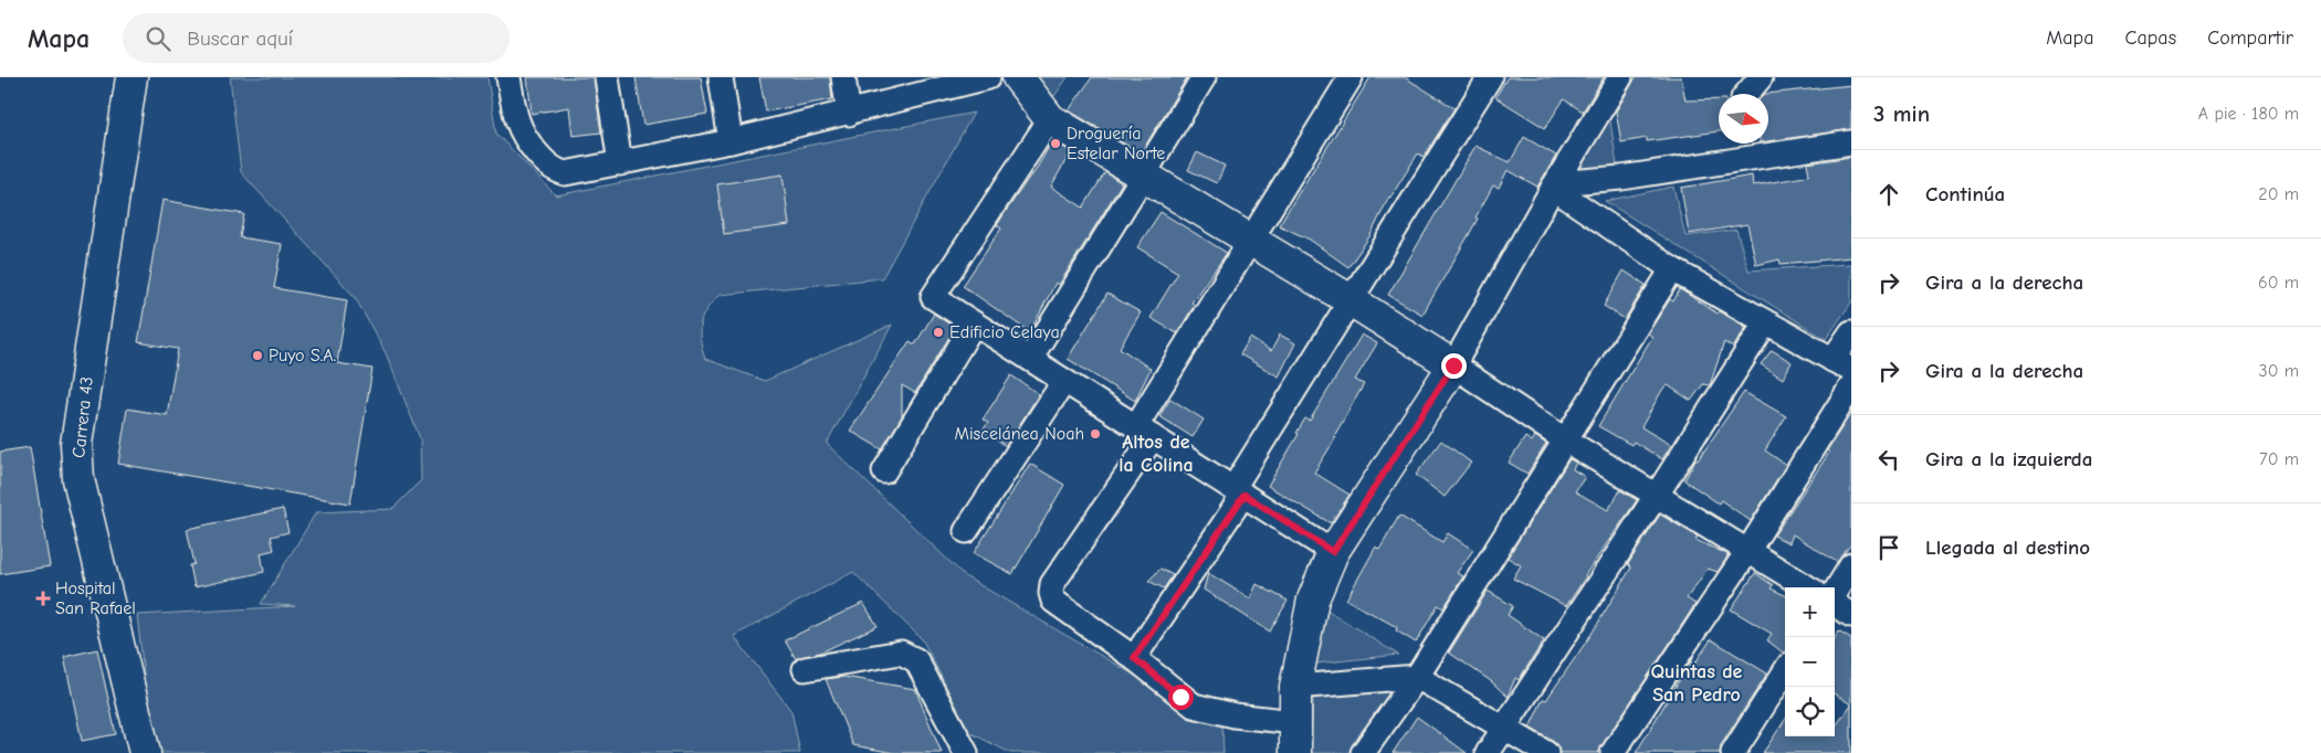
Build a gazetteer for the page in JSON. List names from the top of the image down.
{
  "streets": {
    "street": ["Carrera 43"]
  },
  "districts": ["Altos de la Colina", "Quintas de San Pedro"],
  "places": {
    "other": [
      "Droguería Estelar Norte",
      "Edificio Celaya",
      "Puyo S.A.",
      "Miscelánea Noah"
    ],
    "health": ["Hospital San Rafael"]
  },
  "north": "right",
  "page": {
    "header": "Mapa",
    "search": "Buscar aquí",
    "nav": ["Mapa", "Capas", "Compartir"],
    "heading": ["3 min", "A pie · 180 m"],
    "list": [
      ["Continúa", "20 m"],
      ["Gira a la derecha", "60 m"],
      ["Gira a la derecha", "30 m"],
      ["Gira a la izquierda", "70 m"],
      "Llegada al destino"
    ],
    "map_buttons": ["+", "−"]
  }
}
